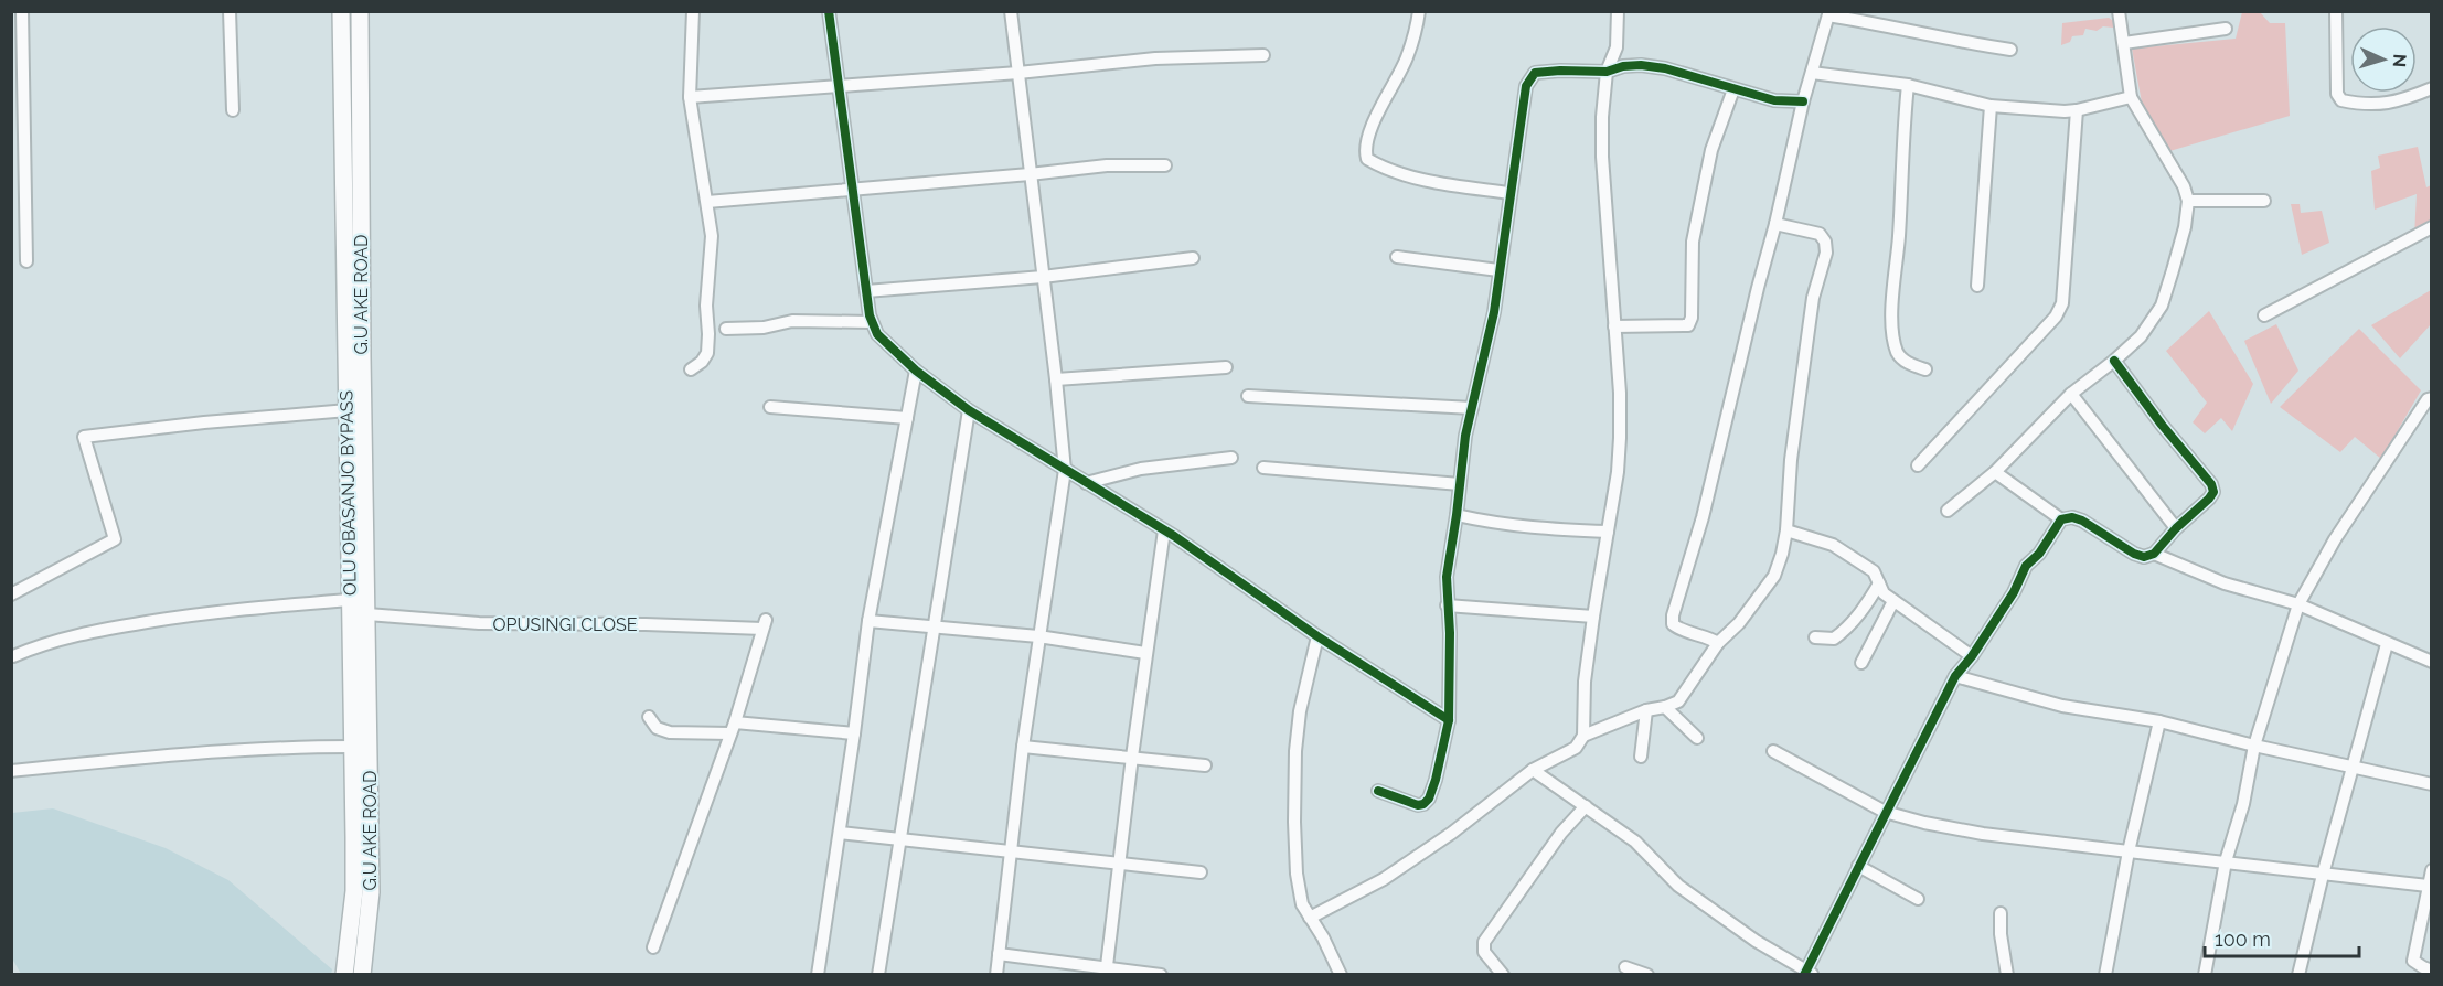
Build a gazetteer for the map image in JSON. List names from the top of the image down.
{
  "streets": {
    "main road": ["G.U AKE ROAD", "OLU OBASANJO BYPASS"],
    "street": ["OPUSINGI CLOSE"]
  },
  "crossings": [
    ["G.U AKE ROAD", "OPUSINGI CLOSE"]
  ],
  "scale_bar": "100 m",
  "north": "right"
}
